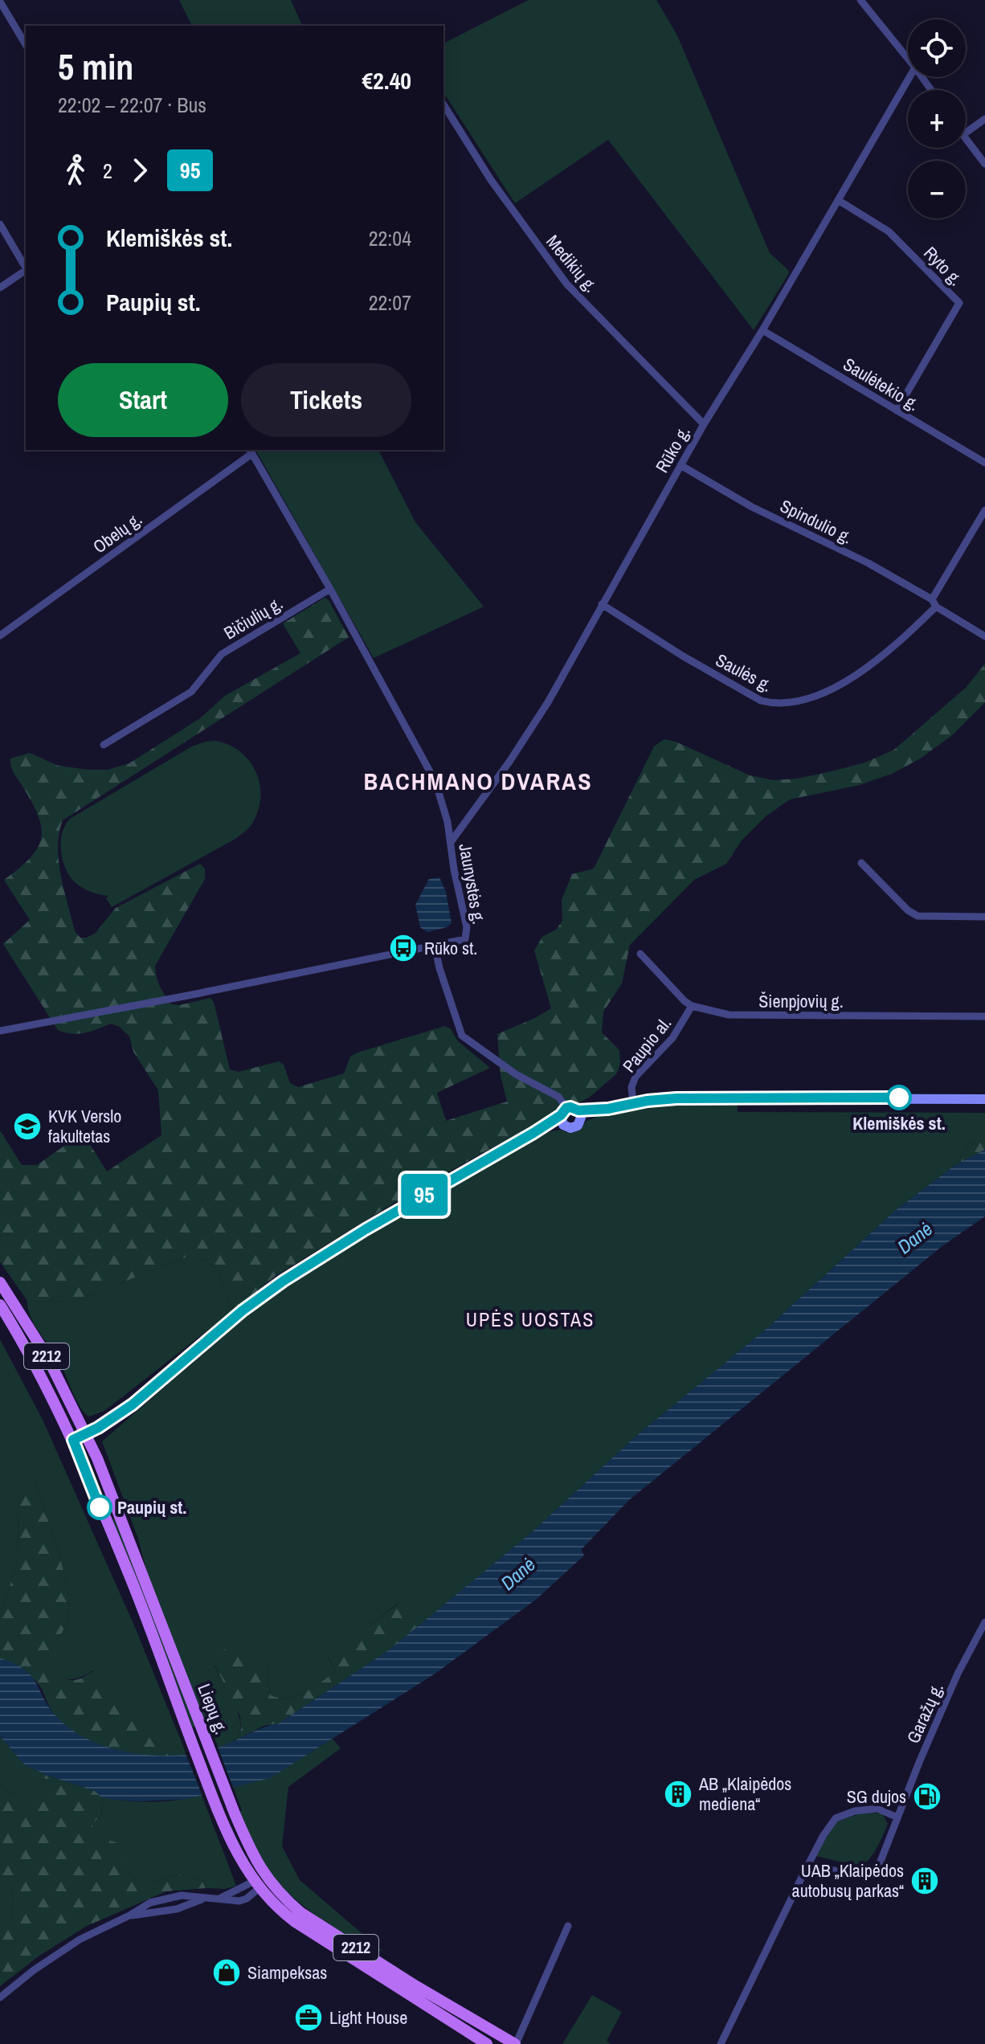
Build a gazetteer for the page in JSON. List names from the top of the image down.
{
  "streets": {
    "main road": ["2212", "Liepų g."],
    "street": [
      "Medikių g.",
      "Ryto g.",
      "Saulėtekio g.",
      "Rūko g.",
      "Spindulio g.",
      "Obelų g.",
      "Bičiulių g.",
      "Saulės g.",
      "Jaunystės g.",
      "Šienpjovių g.",
      "Paupio al.",
      "Garažų g."
    ]
  },
  "crossings": [
    ["Medikių g.", "Rūko g."],
    ["Ryto g.", "Saulėtekio g."],
    ["Ryto g.", "Rūko g."],
    ["Saulėtekio g.", "Rūko g."],
    ["Rūko g.", "Spindulio g."],
    ["Rūko g.", "Saulės g."],
    ["Rūko g.", "Jaunystės g."],
    ["Spindulio g.", "Saulės g."],
    ["Obelų g.", "Jaunystės g."],
    ["Bičiulių g.", "Jaunystės g."],
    ["Šienpjovių g.", "Paupio al."]
  ],
  "districts": ["BACHMANO DVARAS", "UPĖS UOSTAS"],
  "water": ["Danė"],
  "places": {
    "bus stop": ["Rūko st."],
    "other": ["Klemiškės st.", "Paupių st."],
    "school or university": ["KVK Verslo fakultetas"],
    "building": ["AB „Klaipėdos mediena“", "UAB „Klaipėdos autobusų parkas“"],
    "fuel station": ["SG dujos"],
    "shop": ["Siampeksas"],
    "office": ["Light House"]
  },
  "lines": ["bus line 95"],
  "page": {
    "on_map": "95",
    "map_buttons": ["+", "−"],
    "heading": ["5 min", "22:02 – 22:07 · Bus", "€2.40"],
    "legs": ["2", "95"],
    "list": [
      {
        "name": "Klemiškės st.",
        "value": "22:04"
      },
      {
        "name": "Paupių st.",
        "value": "22:07"
      }
    ],
    "buttons": ["Start", "Tickets"]
  }
}
